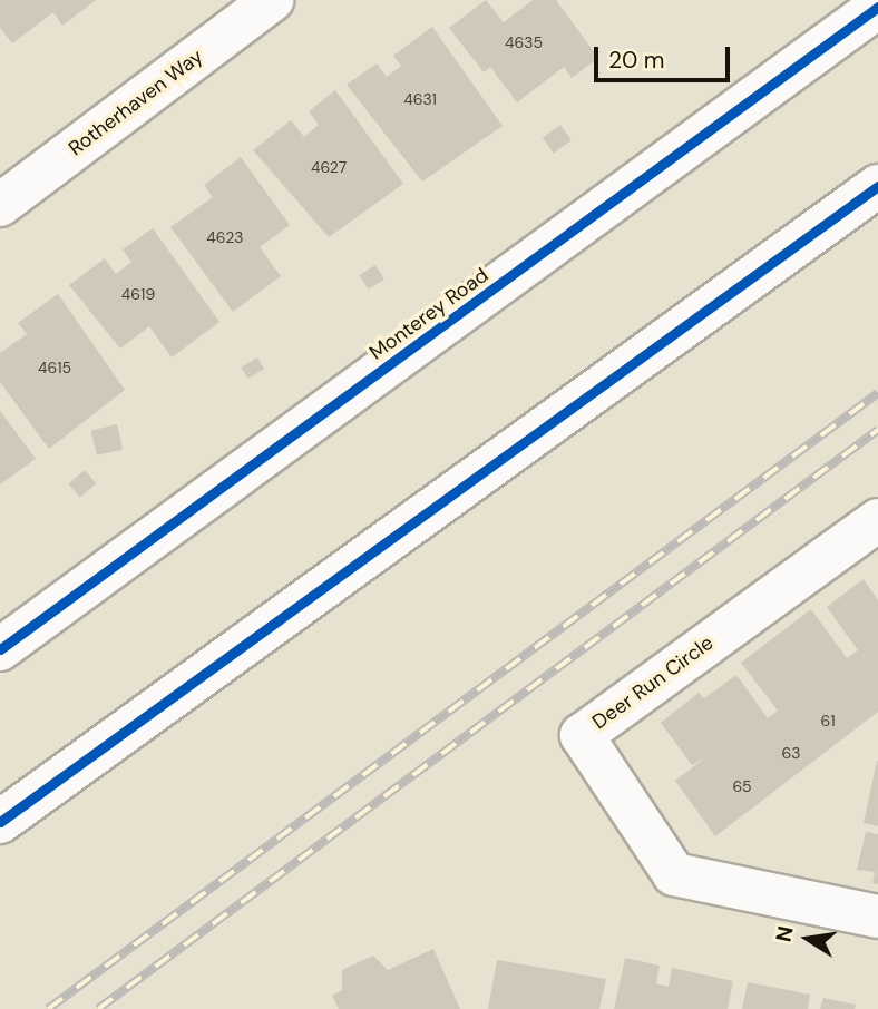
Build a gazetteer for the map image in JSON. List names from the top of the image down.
{
  "streets": {
    "main road": ["Rotherhaven Way", "Monterey Road", "Deer Run Circle"]
  },
  "house_numbers": [
    "4635",
    "4631",
    "4627",
    "4623",
    "4619",
    "4615",
    "61",
    "63",
    "65"
  ],
  "scale_bar": "20 m",
  "north": "left"
}
